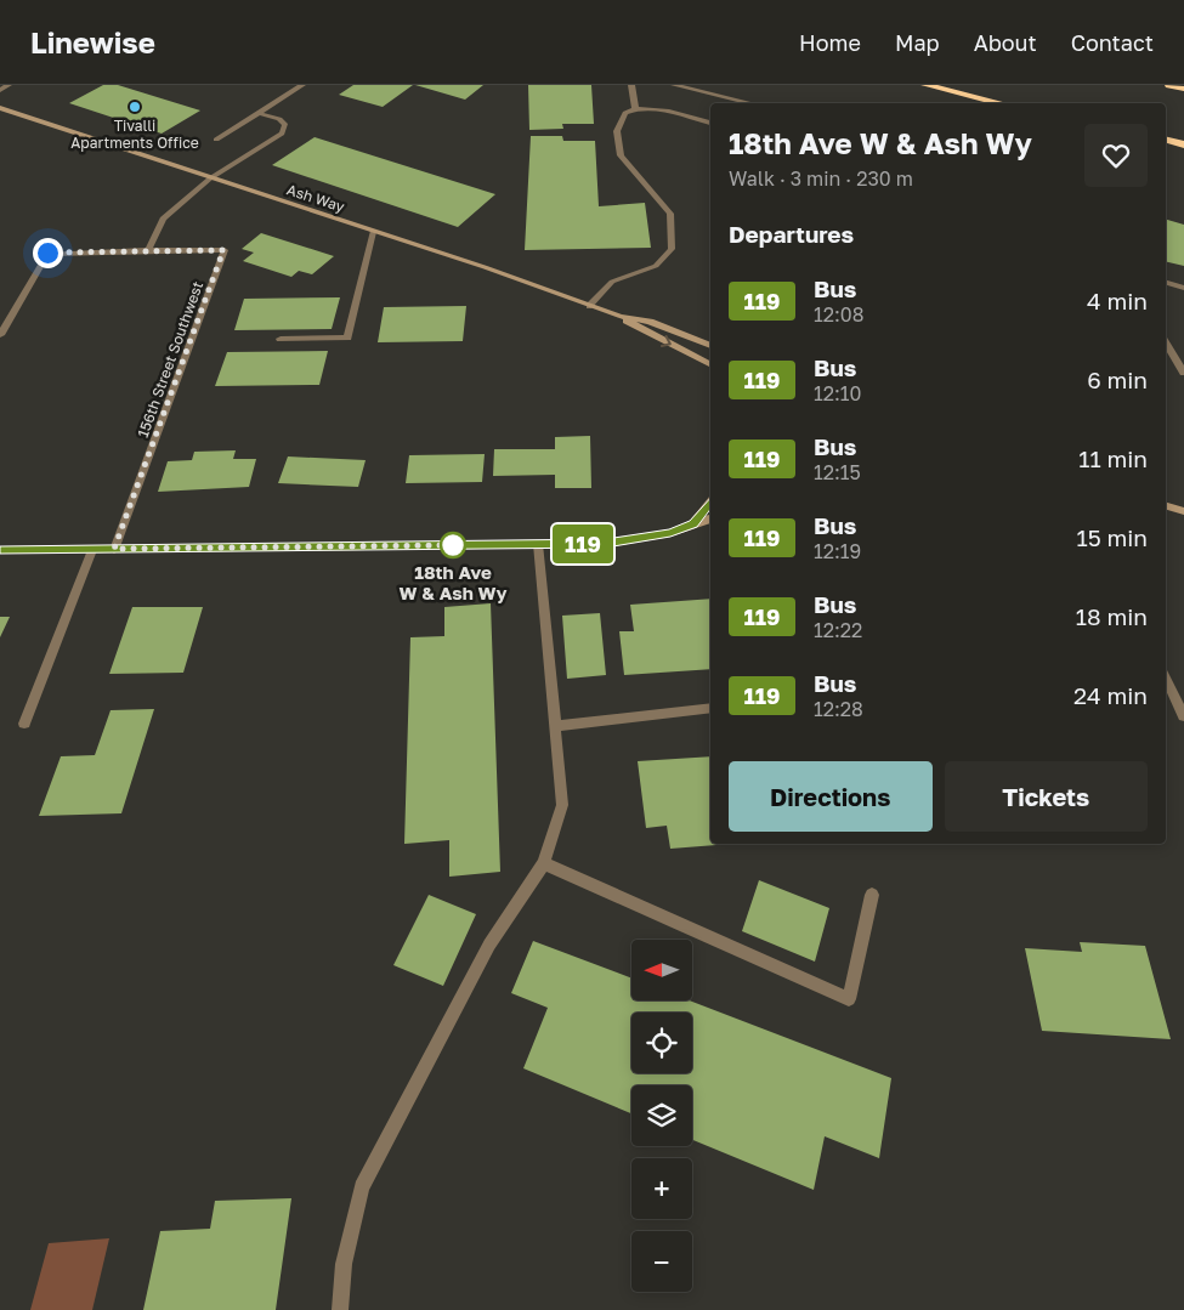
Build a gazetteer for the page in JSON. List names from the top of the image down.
{
  "streets": {
    "street": ["Ash Way", "156th Street Southwest"]
  },
  "places": ["Tivalli Apartments Office", "18th Ave W & Ash Wy"],
  "lines": ["bus line 119"],
  "north": "left",
  "page": {
    "header": "Linewise",
    "nav": [
      "Home",
      "Map",
      "About",
      "Contact"
    ],
    "on_map": "119",
    "heading": [
      ["18th Ave W & Ash Wy", "Walk · 3 min · 230 m"],
      "Departures"
    ],
    "list": [
      {
        "mark": "119",
        "name": "Bus",
        "note": "12:08",
        "value": "4 min"
      },
      {
        "mark": "119",
        "name": "Bus",
        "note": "12:10",
        "value": "6 min"
      },
      {
        "mark": "119",
        "name": "Bus",
        "note": "12:15",
        "value": "11 min"
      },
      {
        "mark": "119",
        "name": "Bus",
        "note": "12:19",
        "value": "15 min"
      },
      {
        "mark": "119",
        "name": "Bus",
        "note": "12:22",
        "value": "18 min"
      },
      {
        "mark": "119",
        "name": "Bus",
        "note": "12:28",
        "value": "24 min"
      }
    ],
    "buttons": ["Directions", "Tickets"],
    "map_buttons": ["+", "−"]
  }
}
